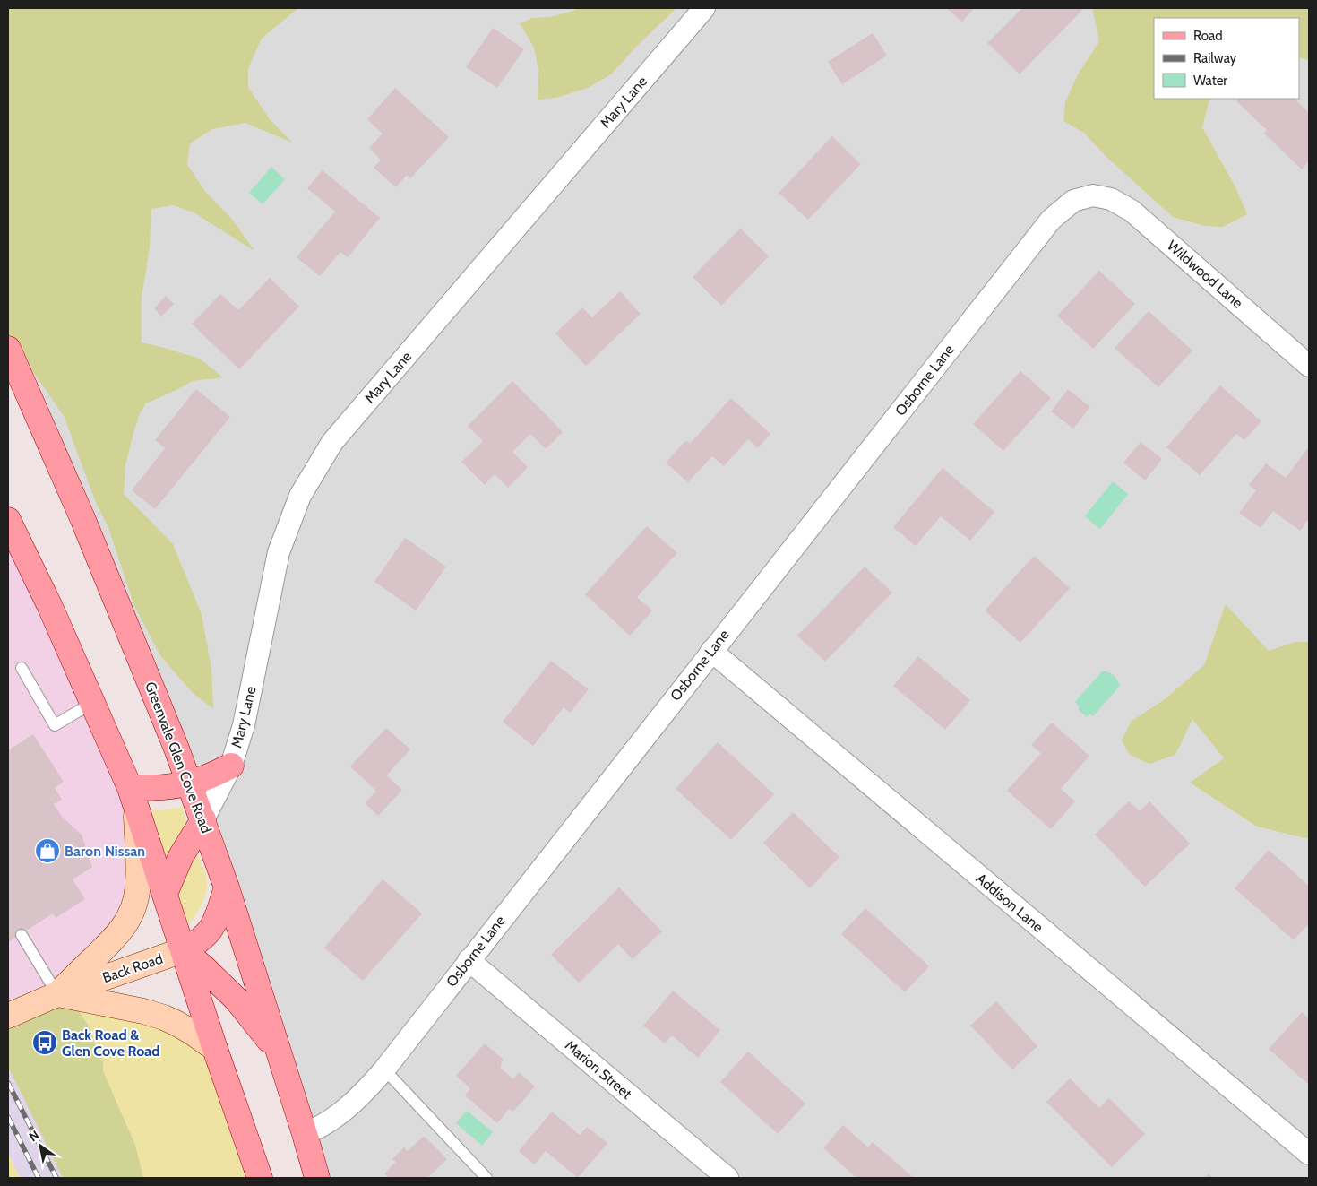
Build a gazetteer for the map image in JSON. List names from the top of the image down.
{
  "streets": {
    "main road": ["Greenvale Glen Cove Road", "Back Road"],
    "street": [
      "Mary Lane",
      "Wildwood Lane",
      "Osborne Lane",
      "Addison Lane",
      "Marion Street"
    ]
  },
  "crossings": [
    ["Mary Lane", "Greenvale Glen Cove Road"],
    ["Wildwood Lane", "Osborne Lane"],
    ["Osborne Lane", "Greenvale Glen Cove Road"],
    ["Osborne Lane", "Addison Lane"],
    ["Osborne Lane", "Marion Street"],
    ["Greenvale Glen Cove Road", "Back Road"]
  ],
  "places": {
    "shop": ["Baron Nissan"],
    "bus stop": ["Back Road & Glen Cove Road"]
  },
  "legend": ["Road", "Railway", "Water"],
  "north": "top left"
}
